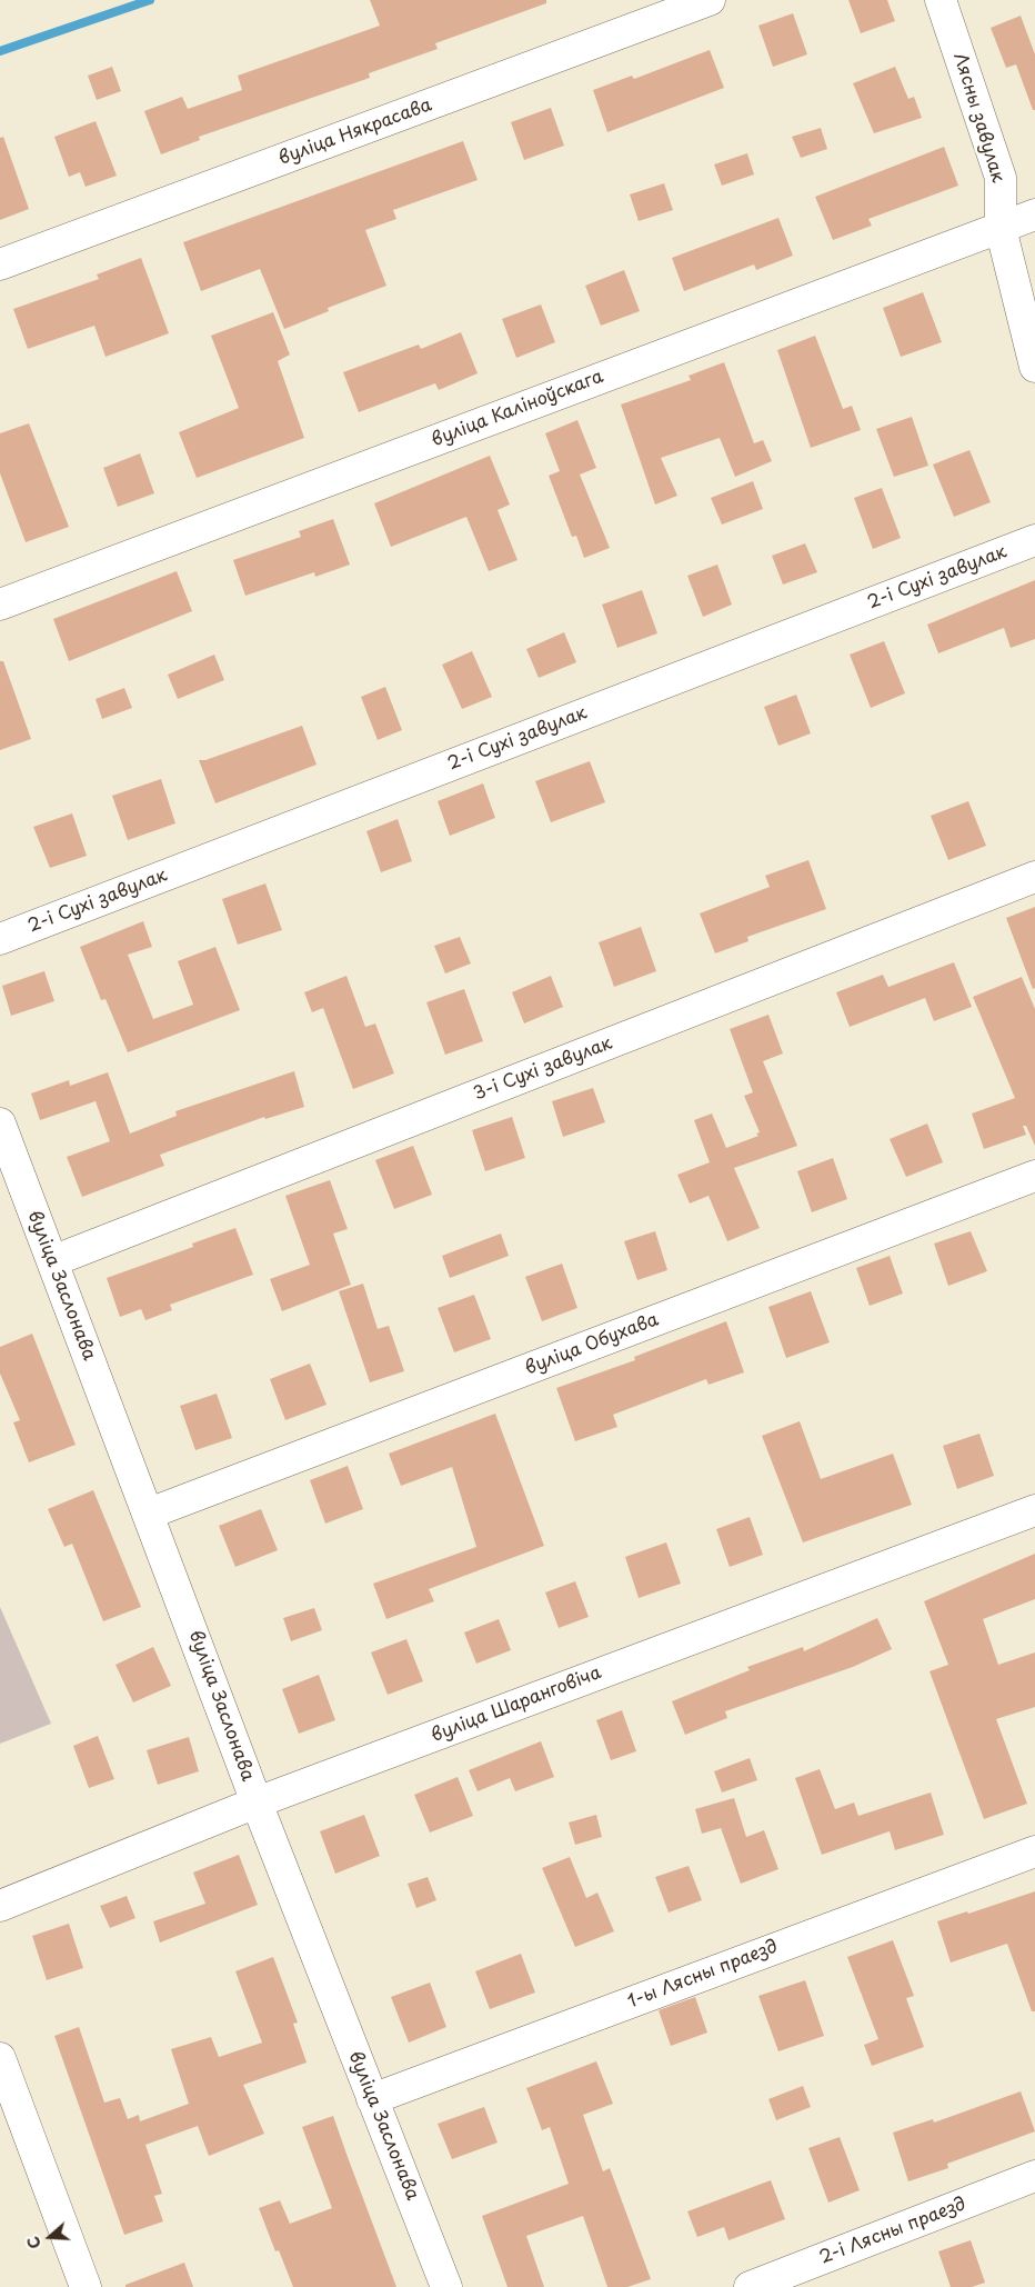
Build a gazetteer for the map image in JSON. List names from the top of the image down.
{
  "streets": {
    "street": [
      "Лясны завулак",
      "вуліца Някрасава",
      "вуліца Каліноўскага",
      "2-і Сухі завулак",
      "3-і Сухі завулак",
      "вуліца Заслонава",
      "вуліца Обухава",
      "вуліца Шаранговіча",
      "1-ы Лясны праезд",
      "2-і Лясны праезд"
    ]
  },
  "crossings": [
    ["Лясны завулак", "вуліца Каліноўскага"],
    ["3-і Сухі завулак", "вуліца Заслонава"],
    ["вуліца Заслонава", "вуліца Обухава"],
    ["вуліца Заслонава", "вуліца Шаранговіча"],
    ["вуліца Заслонава", "1-ы Лясны праезд"]
  ],
  "north": "left"
}
